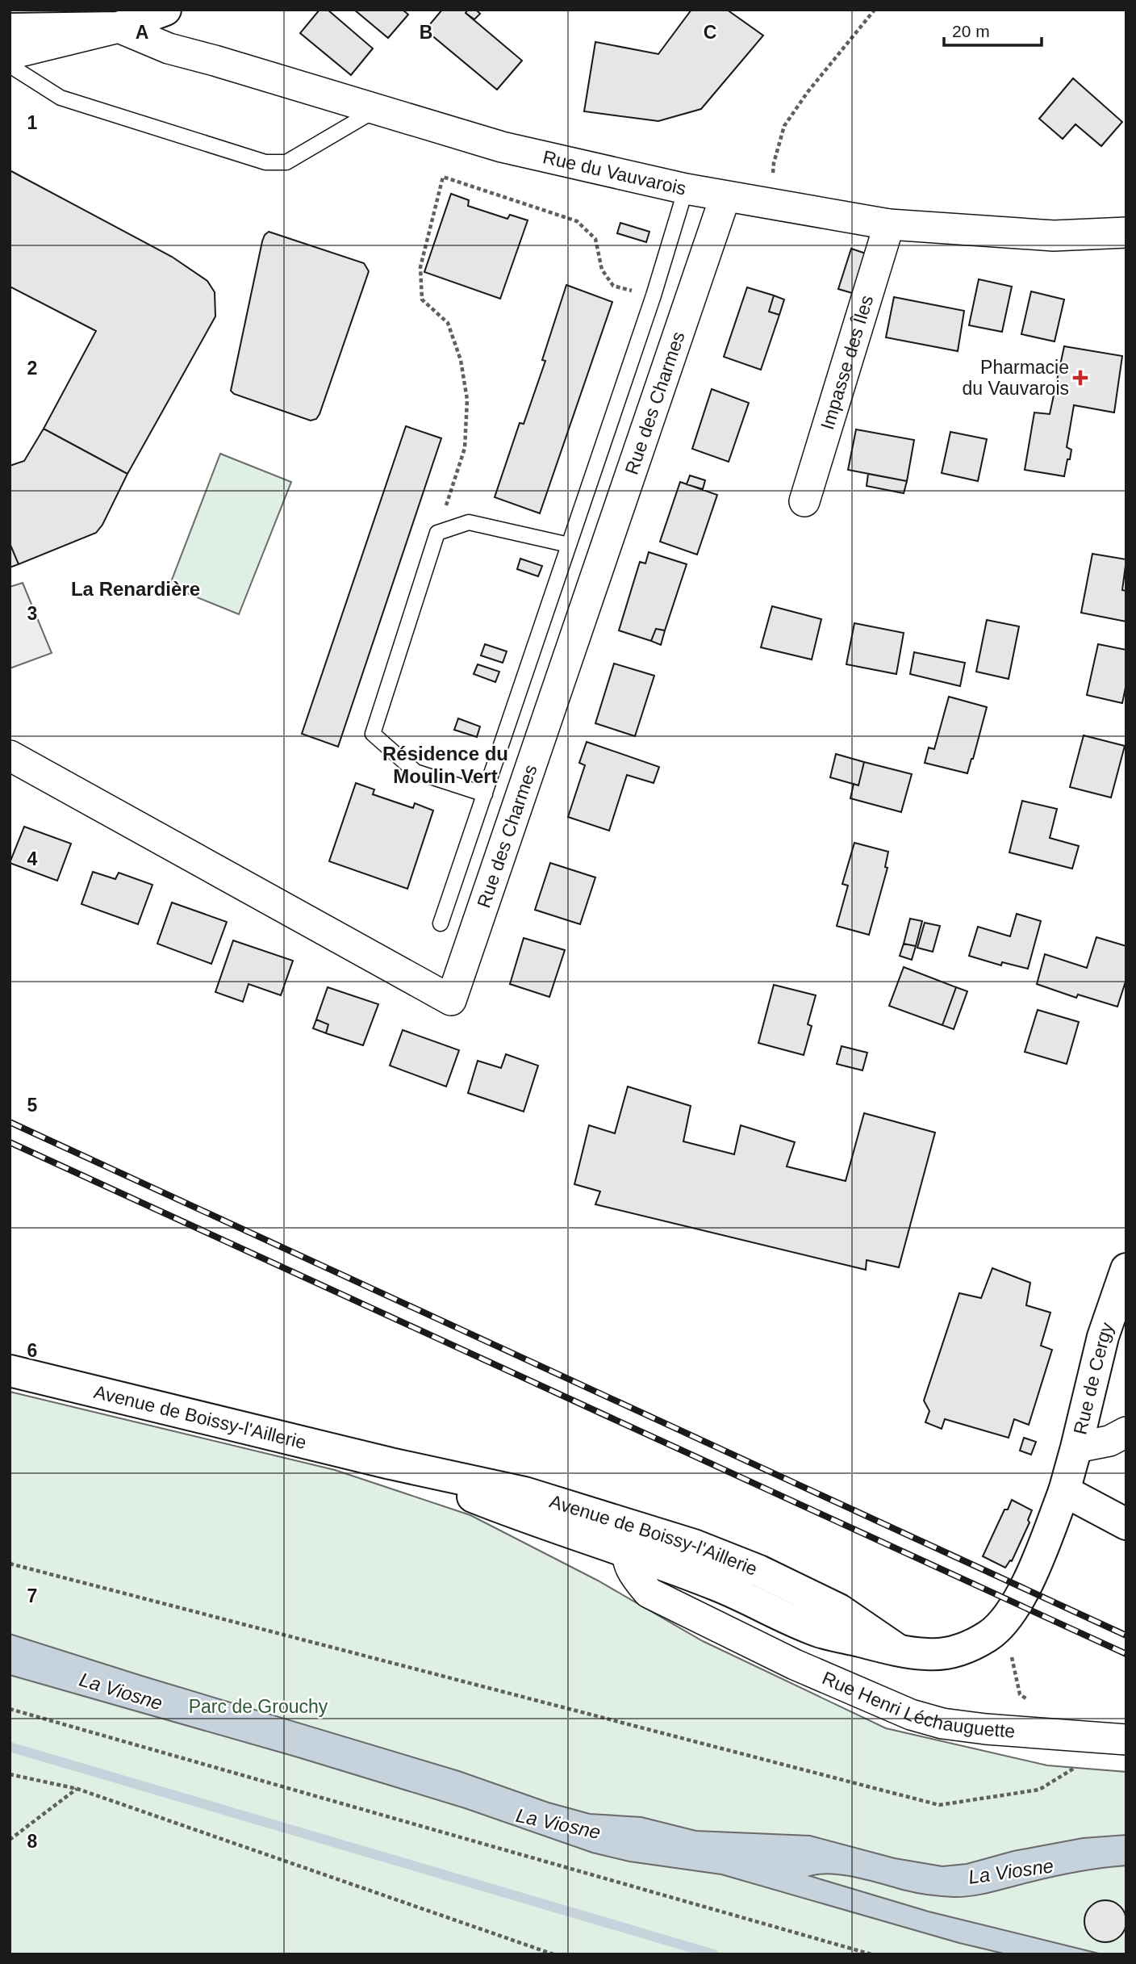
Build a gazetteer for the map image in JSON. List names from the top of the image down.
{
  "streets": {
    "main road": ["Rue de Cergy", "Avenue de Boissy-l'Aillerie"],
    "street": [
      "Rue du Vauvarois",
      "Impasse des Îles",
      "Rue des Charmes",
      "Rue Henri Léchauguette"
    ]
  },
  "crossings": [
    ["Rue du Vauvarois", "Impasse des Îles"],
    ["Rue du Vauvarois", "Rue des Charmes"],
    ["Rue de Cergy", "Avenue de Boissy-l'Aillerie"],
    ["Avenue de Boissy-l'Aillerie", "Rue Henri Léchauguette"]
  ],
  "districts": ["La Renardière", "Résidence du Moulin Vert"],
  "water": ["La Viosne"],
  "parks": ["Parc de Grouchy"],
  "places": {
    "health": ["Pharmacie du Vauvarois"]
  },
  "scale_bar": "20 m",
  "grid": {
    "columns": ["A", "B", "C"],
    "rows": [
      "1",
      "2",
      "3",
      "4",
      "5",
      "6",
      "7",
      "8"
    ]
  }
}
